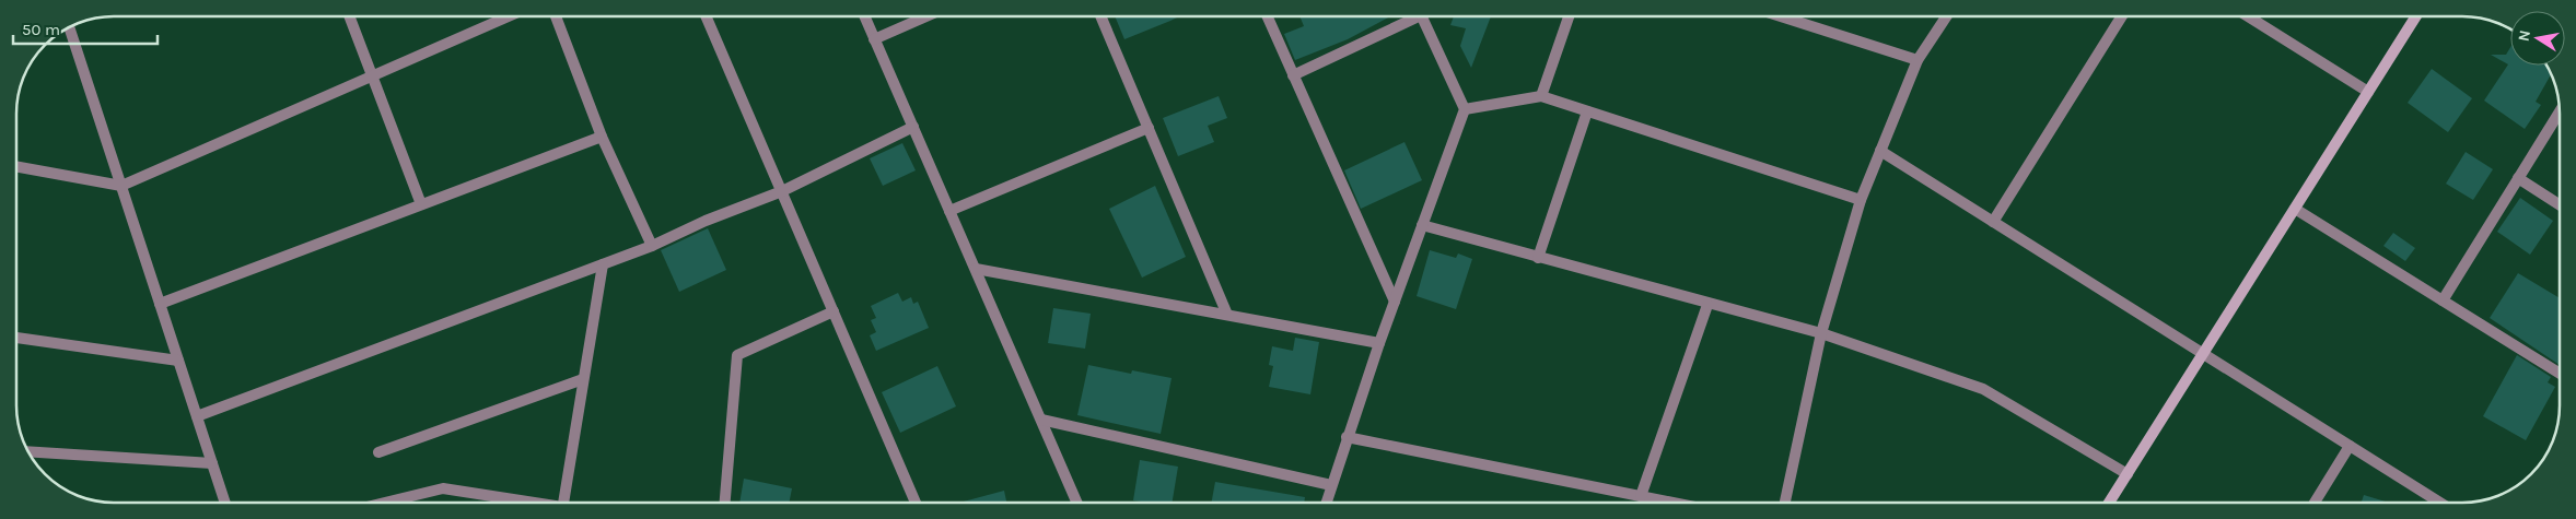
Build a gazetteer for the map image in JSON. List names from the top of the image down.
{
  "scale_bar": "50 m",
  "north": "left"
}
